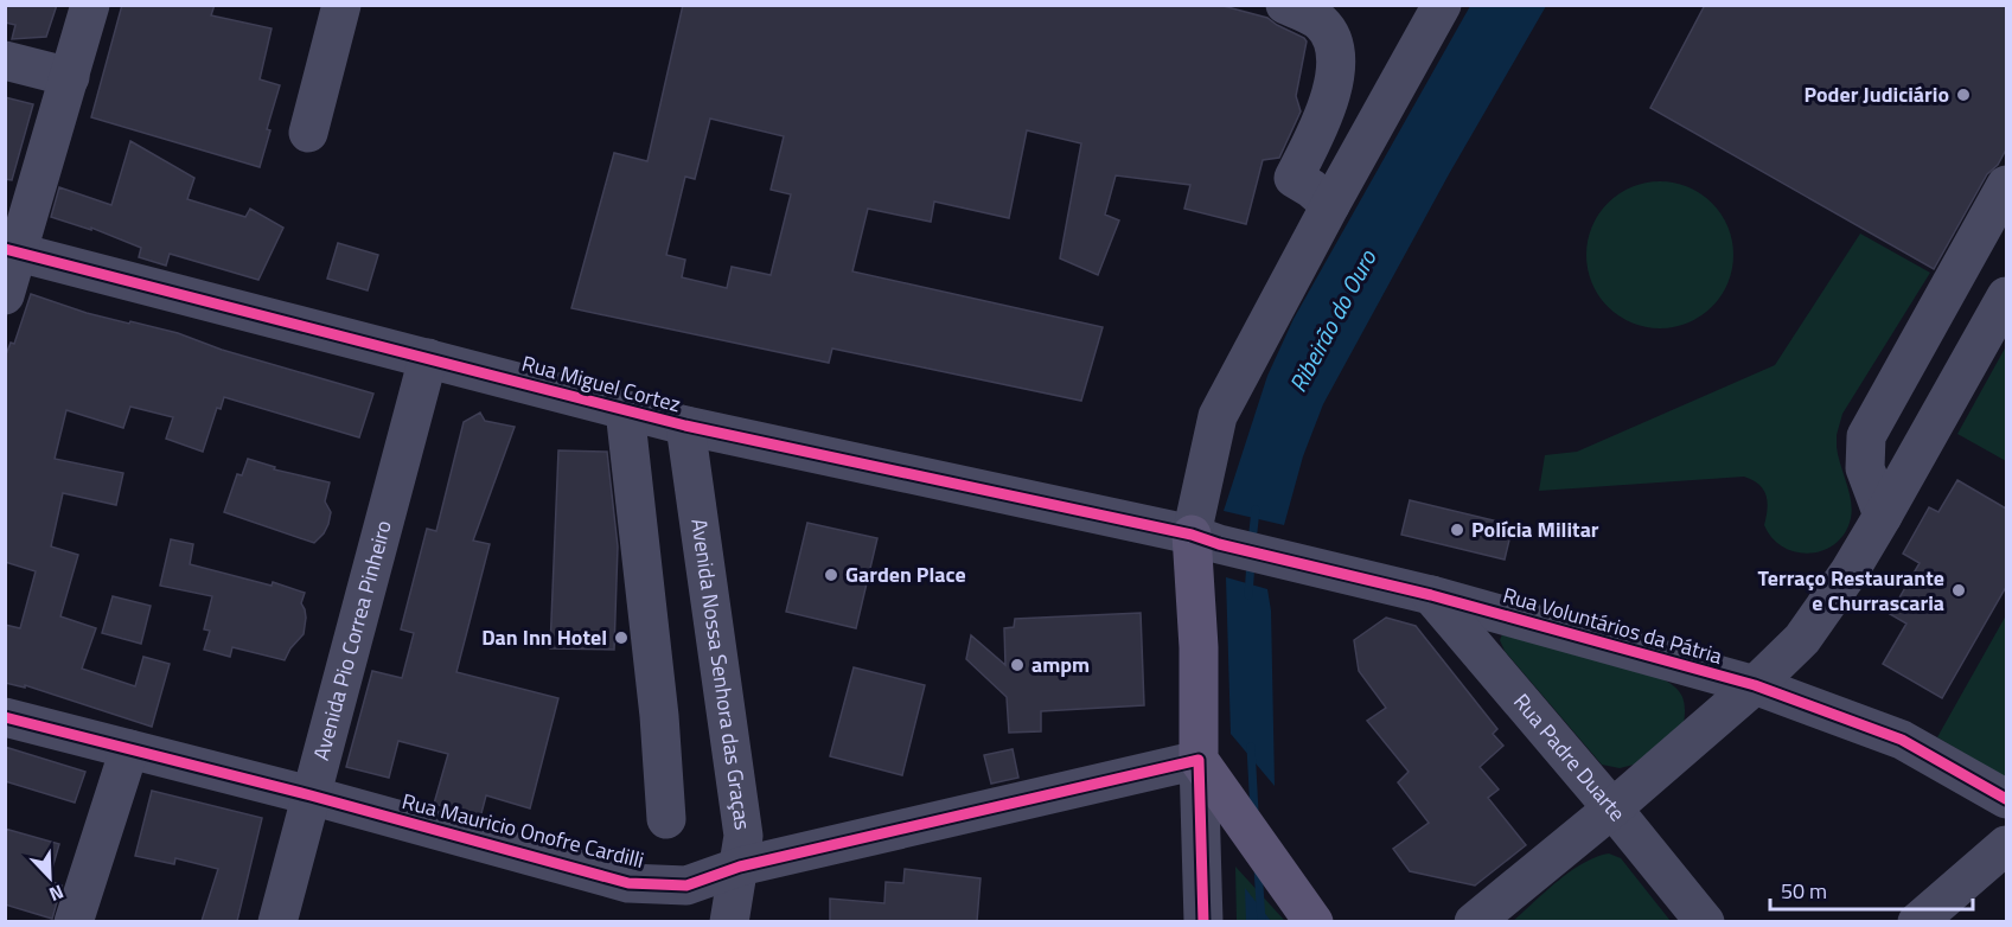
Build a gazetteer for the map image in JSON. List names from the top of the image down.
{
  "streets": {
    "street": [
      "Rua Miguel Cortez",
      "Rua Voluntários da Pátria",
      "Avenida Pio Correa Pinheiro",
      "Avenida Nossa Senhora das Graças",
      "Rua Padre Duarte",
      "Rua Mauricio Onofre Cardilli"
    ]
  },
  "crossings": [
    ["Rua Miguel Cortez", "Rua Voluntários da Pátria"],
    ["Rua Miguel Cortez", "Avenida Pio Correa Pinheiro"],
    ["Rua Miguel Cortez", "Avenida Nossa Senhora das Graças"],
    ["Rua Voluntários da Pátria", "Rua Padre Duarte"],
    ["Avenida Pio Correa Pinheiro", "Rua Mauricio Onofre Cardilli"],
    ["Avenida Nossa Senhora das Graças", "Rua Mauricio Onofre Cardilli"]
  ],
  "water": ["Ribeirão do Ouro"],
  "places": [
    "Poder Judiciário",
    "Polícia Militar",
    "Garden Place",
    "Terraço Restaurante e Churrascaria",
    "Dan Inn Hotel",
    "ampm"
  ],
  "scale_bar": "50 m",
  "north": "bottom right"
}
